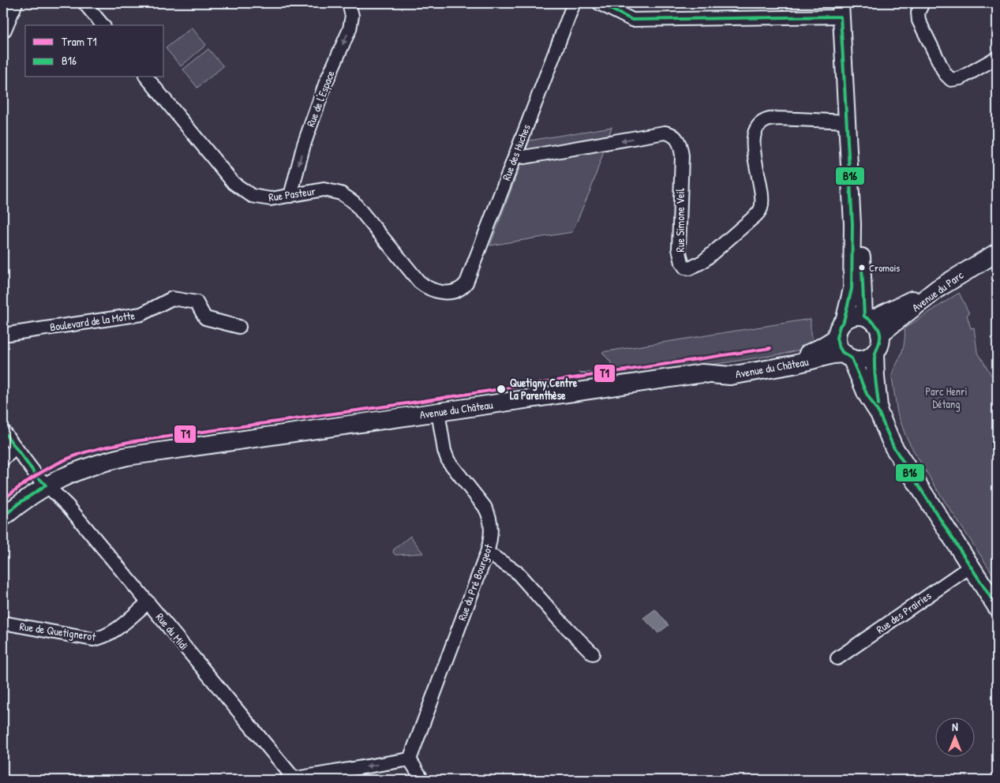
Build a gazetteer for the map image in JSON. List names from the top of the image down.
{
  "streets": {
    "main road": ["Avenue du Parc", "Avenue du Château"],
    "street": [
      "Rue de l'Espace",
      "Rue des Huches",
      "Rue Pasteur",
      "Rue Simone Veil",
      "Boulevard de la Motte",
      "Rue du Pré Bourgeot",
      "Rue des Prairies",
      "Rue de Quetignerot",
      "Rue du Midi"
    ]
  },
  "crossings": [
    ["Rue de l'Espace", "Rue Pasteur"],
    ["Rue des Huches", "Rue Pasteur"],
    ["Rue des Huches", "Rue Simone Veil"],
    ["Avenue du Parc", "Avenue du Château"],
    ["Avenue du Château", "Rue du Pré Bourgeot"],
    ["Avenue du Château", "Rue du Midi"],
    ["Rue de Quetignerot", "Rue du Midi"]
  ],
  "one_way": ["Rue de l'Espace"],
  "parks": ["Parc Henri Détang"],
  "places": ["Cromois", "Quetigny Centre La Parenthèse"],
  "lines": ["transit line B16", "tram line T1"],
  "legend": ["Tram T1", "B16"],
  "north": "top"
}
